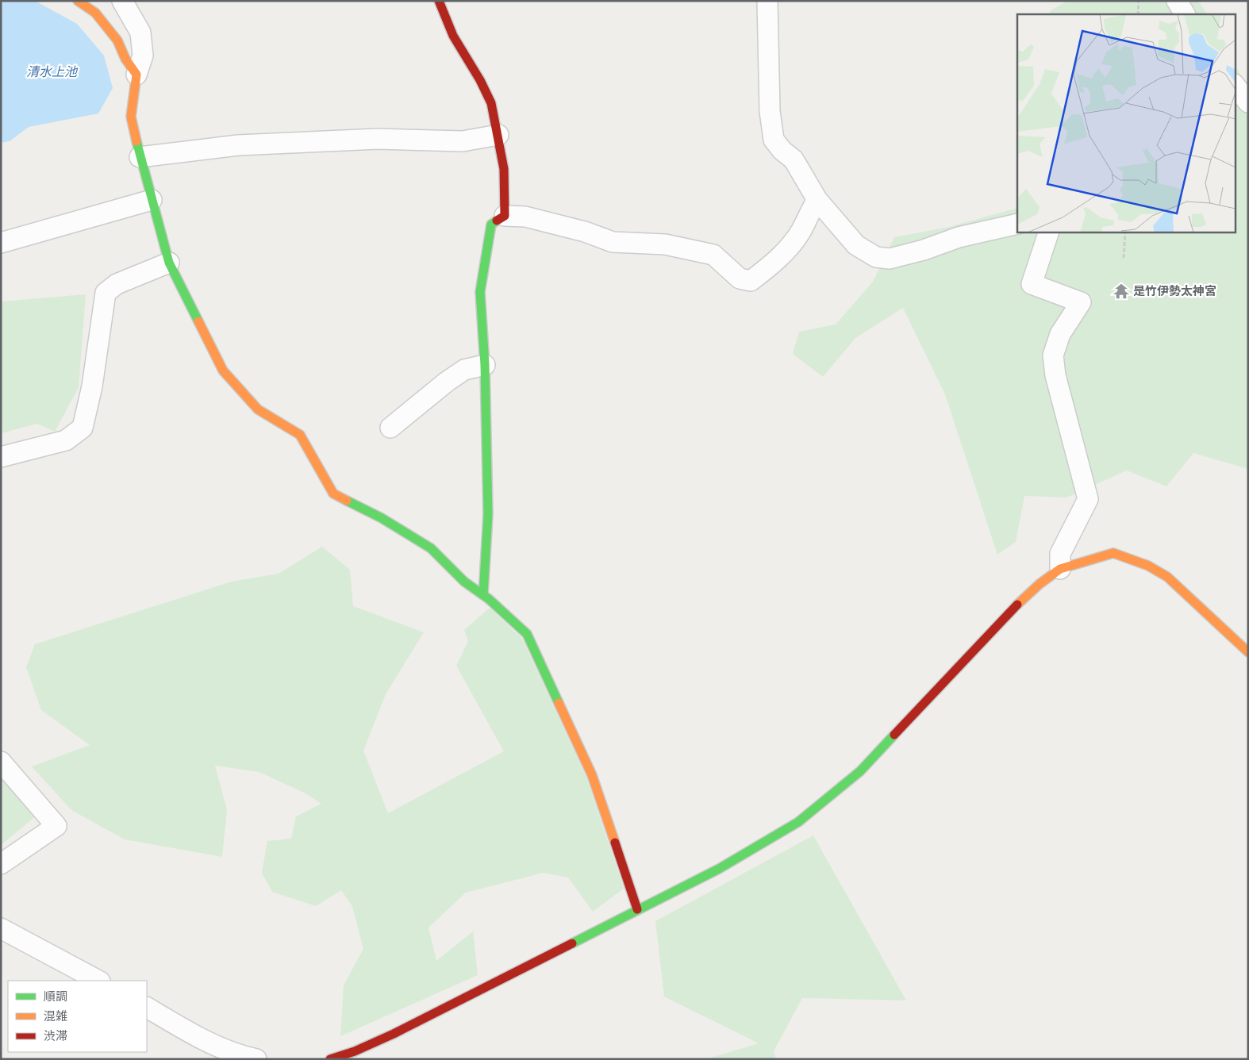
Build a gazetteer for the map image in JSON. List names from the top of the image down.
{
  "water": ["清水上池"],
  "places": {
    "temple": ["是竹伊勢太神宮"]
  },
  "legend": ["順調", "混雑", "渋滞"]
}
